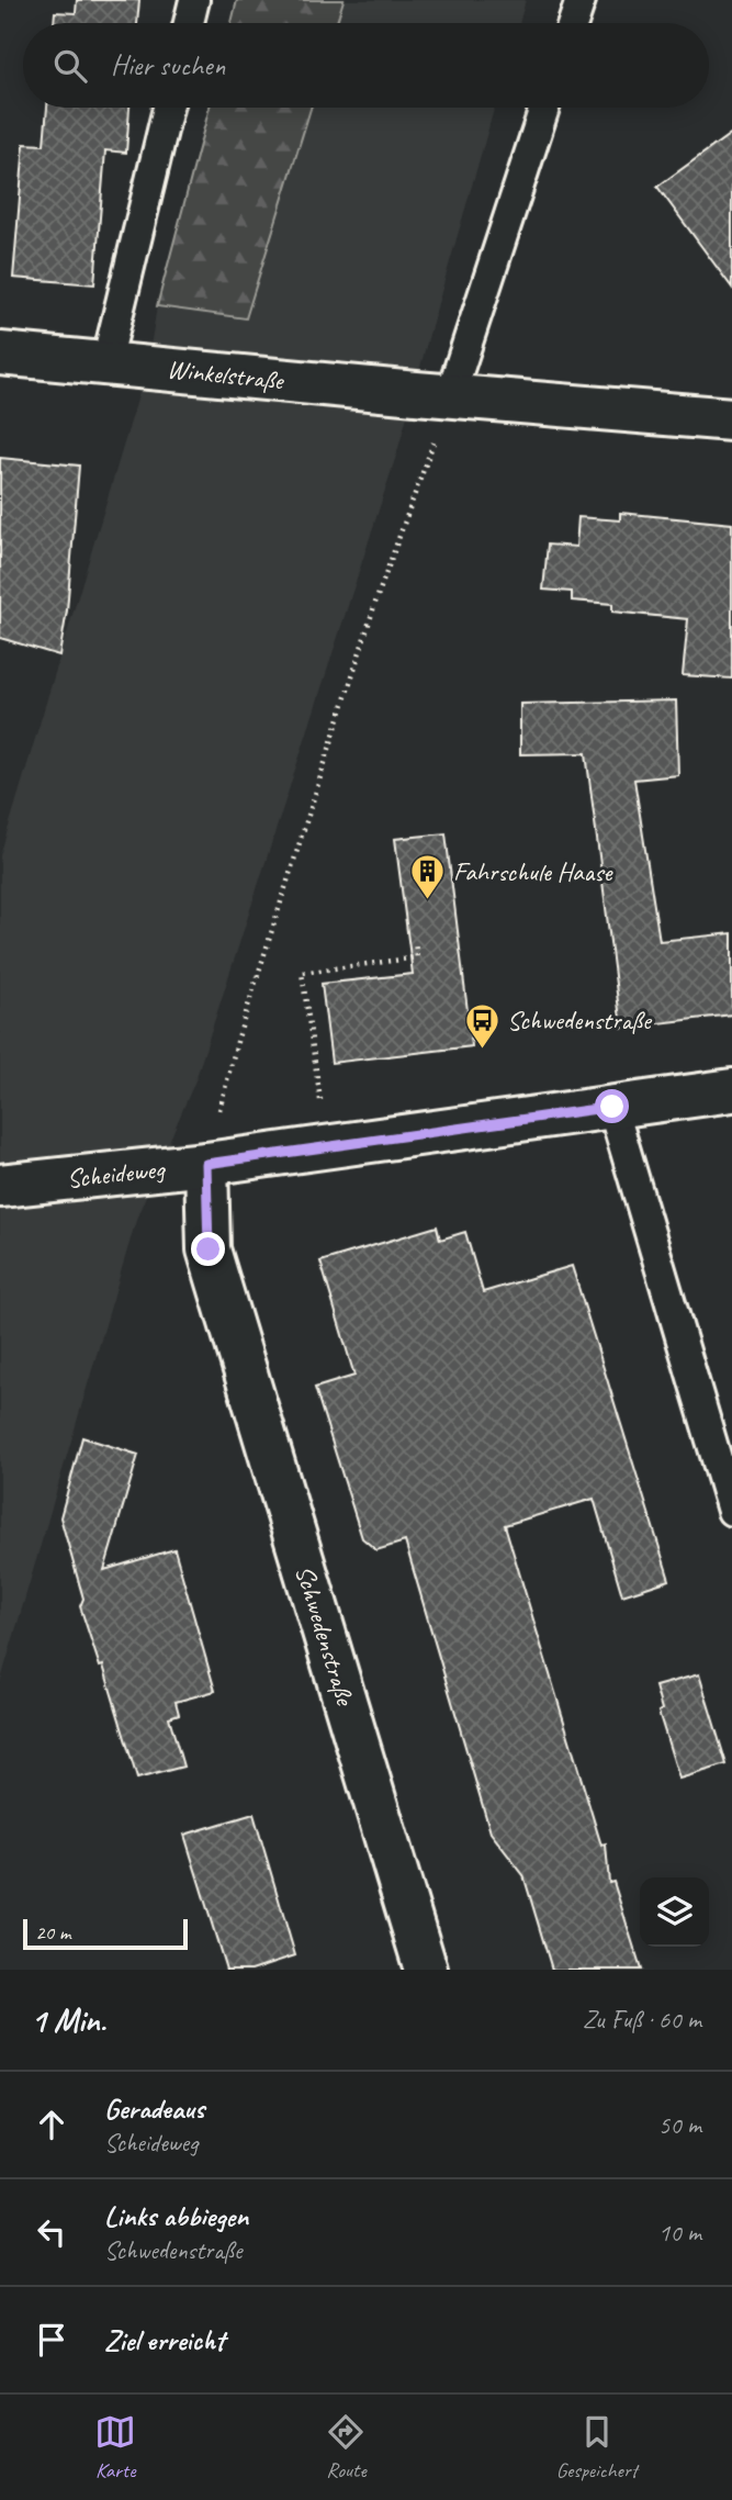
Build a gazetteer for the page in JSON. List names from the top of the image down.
{
  "streets": {
    "street": ["Winkelstraße", "Scheideweg", "Schwedenstraße"]
  },
  "crossings": [
    ["Scheideweg", "Schwedenstraße"]
  ],
  "places": {
    "building": ["Fahrschule Haase"],
    "bus stop": ["Schwedenstraße"]
  },
  "scale_bar": "20 m",
  "page": {
    "search": "Hier suchen",
    "scale": "20 m",
    "heading": ["1 Min.", "Zu Fuß · 60 m"],
    "list": [
      ["Geradeaus", "Scheideweg", "50 m"],
      ["Links abbiegen", "Schwedenstraße", "10 m"],
      "Ziel erreicht"
    ],
    "nav": ["Karte", "Route", "Gespeichert"]
  }
}
